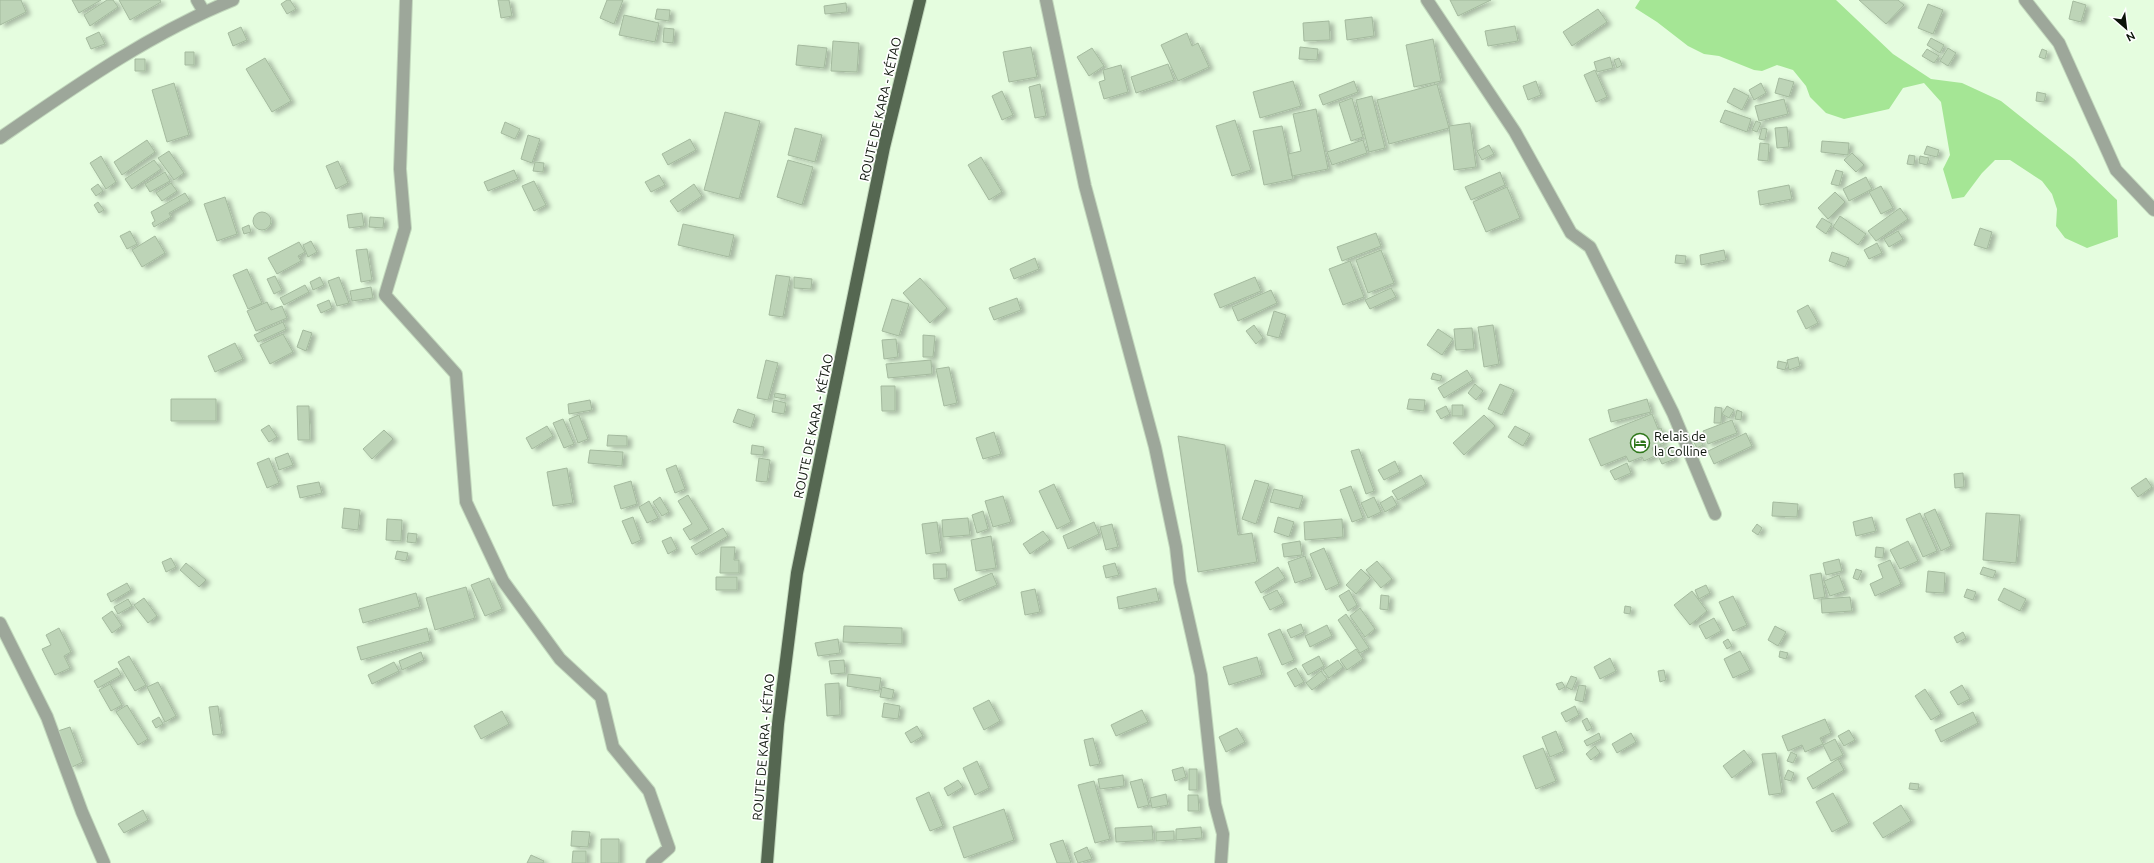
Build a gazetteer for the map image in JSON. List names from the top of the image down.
{
  "streets": {
    "main road": ["ROUTE DE KARA - KÉTAO"]
  },
  "places": {
    "hotel": ["Relais de la Colline"]
  },
  "north": "bottom right"
}
